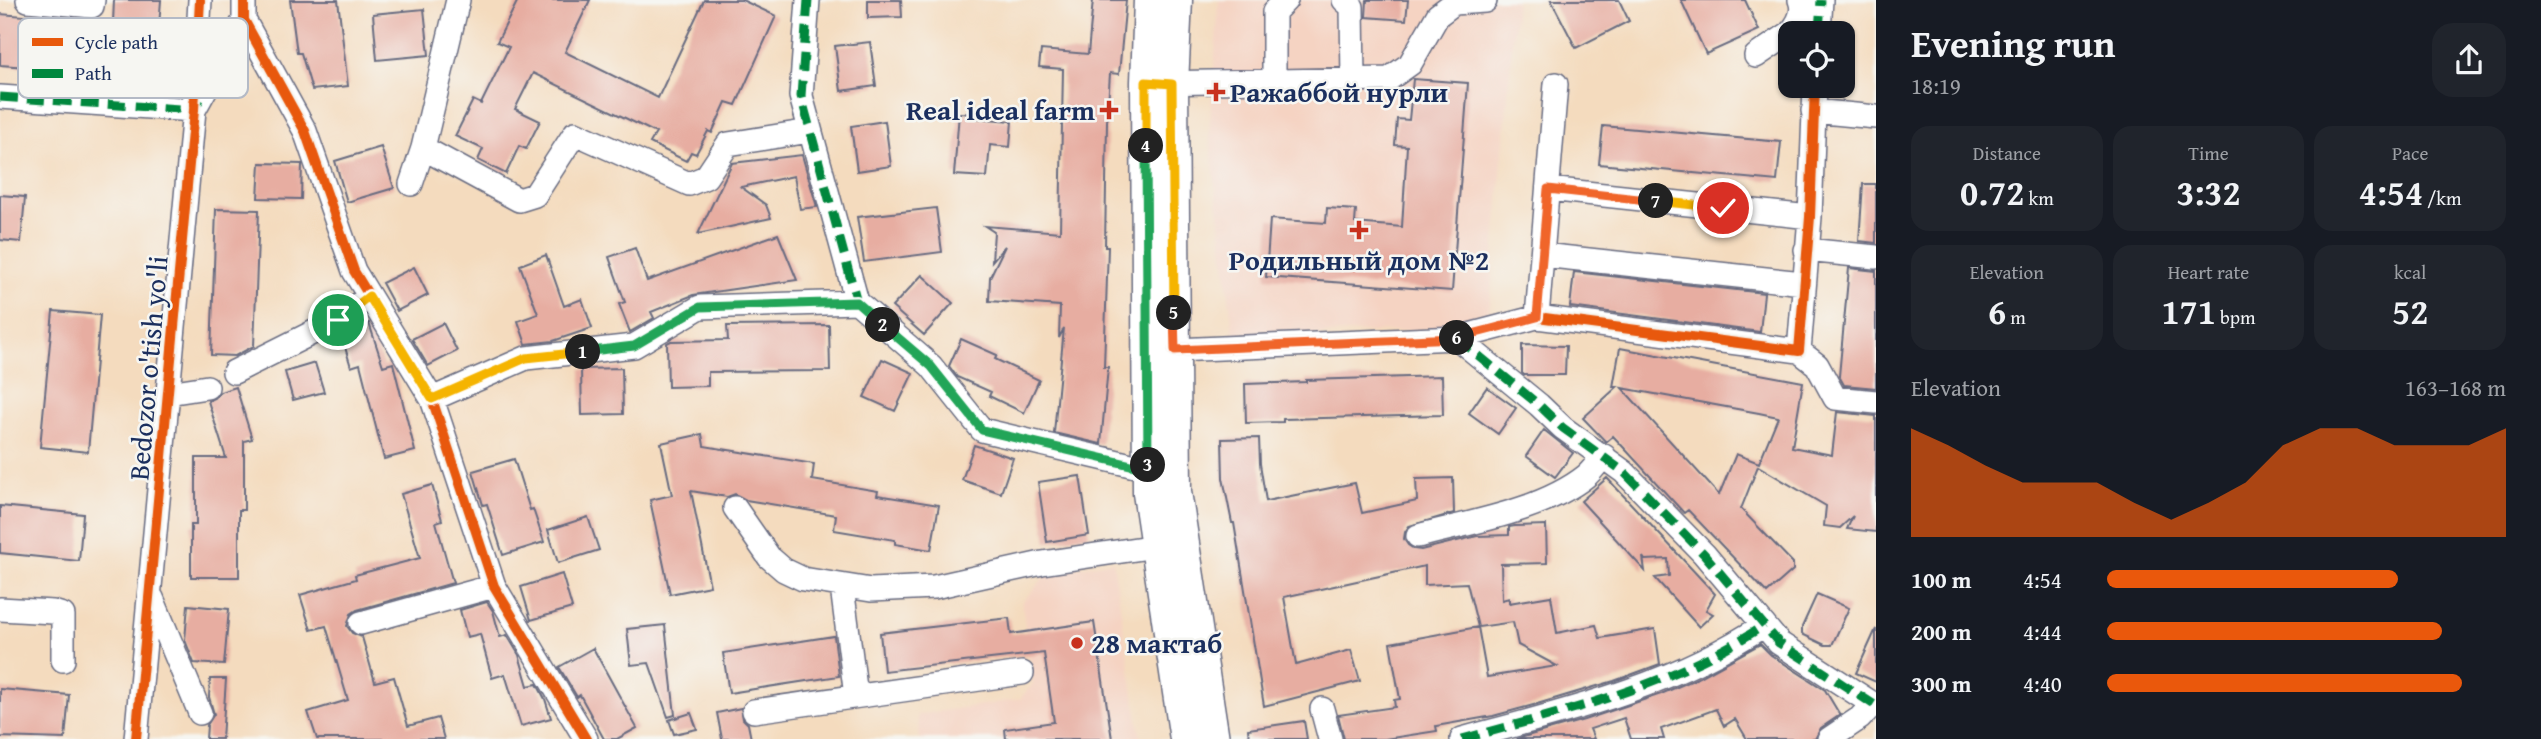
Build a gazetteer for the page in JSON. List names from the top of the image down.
{
  "streets": {
    "street": ["Bedozor o'tish yo'li"]
  },
  "places": {
    "health": ["Ражаббой нурли", "Real ideal farm", "Родильный дом №2"],
    "other": ["28 мактаб"]
  },
  "legend": ["Cycle path", "Path"],
  "page": {
    "heading": ["Evening run", "18:19"],
    "stats": [
      ["Distance", "0.72 km"],
      ["Time", "3:32"],
      ["Pace", "4:54 /km"],
      ["Elevation", "6 m"],
      ["Heart rate", "171 bpm"],
      ["kcal", "52"]
    ],
    "pins": [
      "4",
      "7",
      "5",
      "2",
      "6",
      "1",
      "3"
    ],
    "chart": ["Elevation", "163–168 m"],
    "list": [
      {
        "name": "100 m",
        "note": "4:54"
      },
      {
        "name": "200 m",
        "note": "4:44"
      },
      {
        "name": "300 m",
        "note": "4:40"
      }
    ]
  }
}
